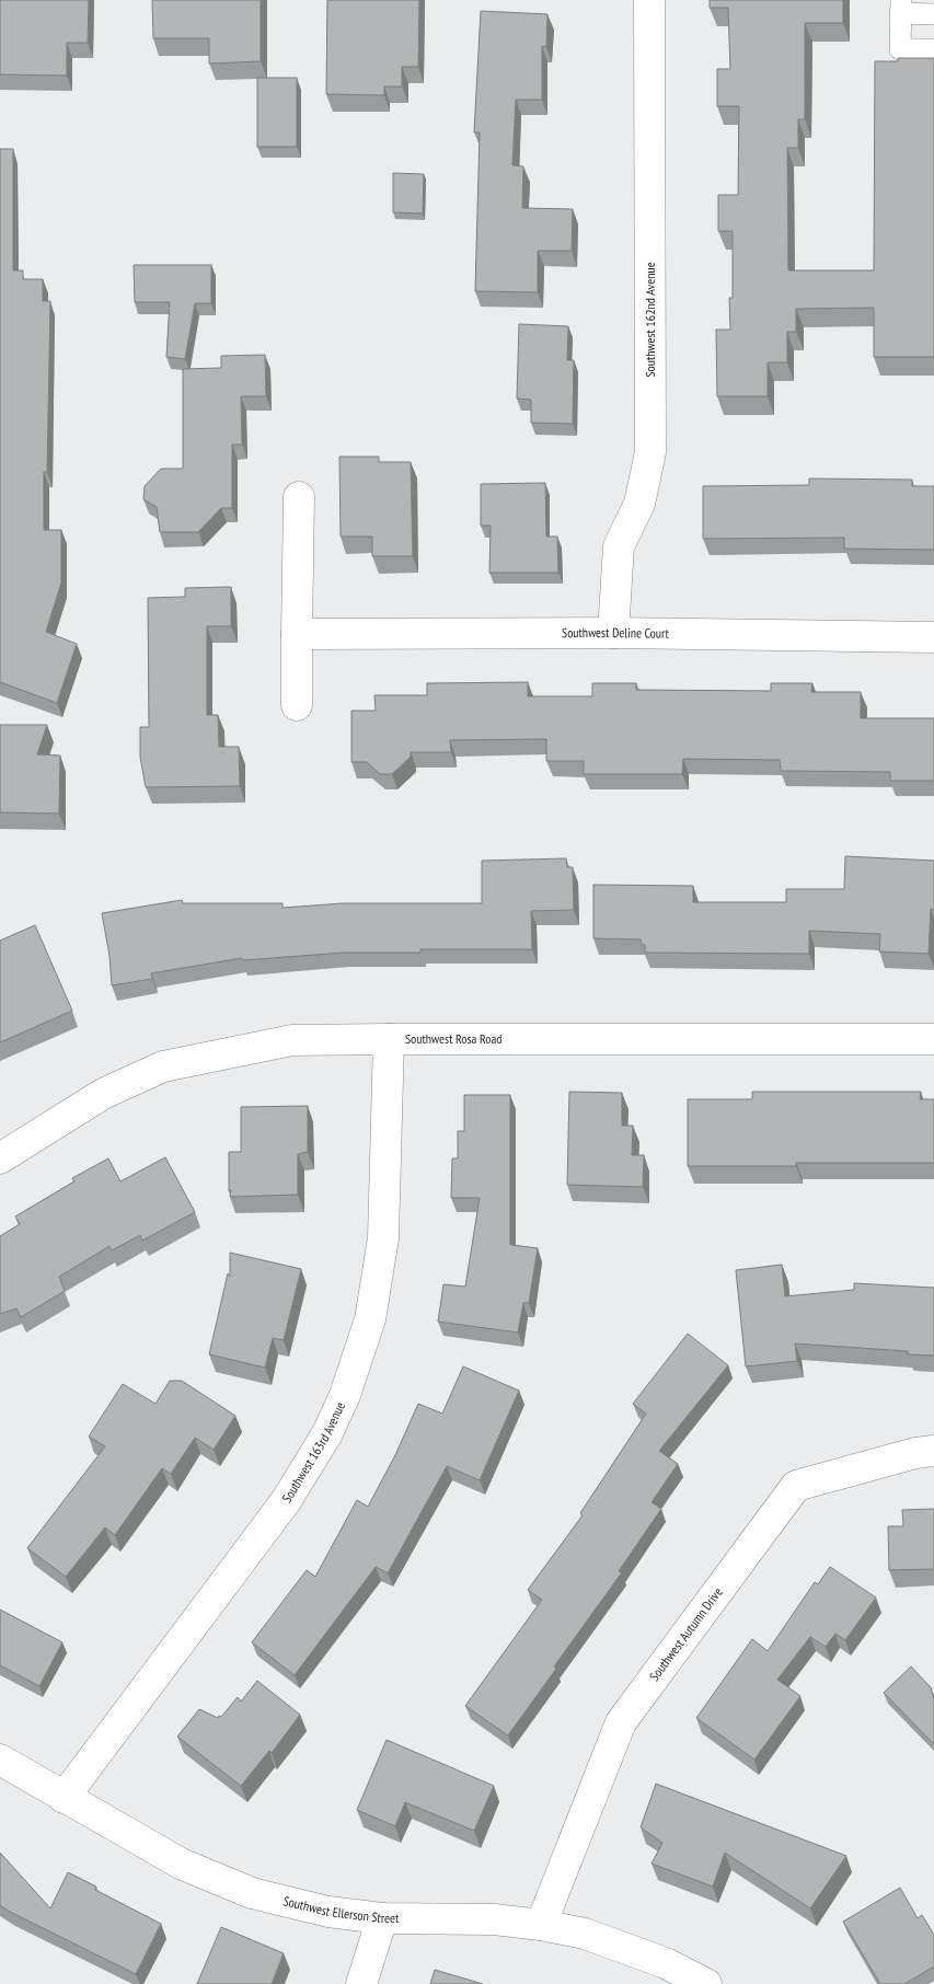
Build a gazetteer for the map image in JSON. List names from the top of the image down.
{
  "streets": {
    "street": [
      "Southwest 162nd Avenue",
      "Southwest Deline Court",
      "Southwest Rosa Road",
      "Southwest 163rd Avenue",
      "Southwest Autumn Drive",
      "Southwest Ellerson Street"
    ]
  },
  "crossings": [
    ["Southwest 162nd Avenue", "Southwest Deline Court"],
    ["Southwest Rosa Road", "Southwest 163rd Avenue"],
    ["Southwest 163rd Avenue", "Southwest Ellerson Street"],
    ["Southwest Autumn Drive", "Southwest Ellerson Street"]
  ]
}
